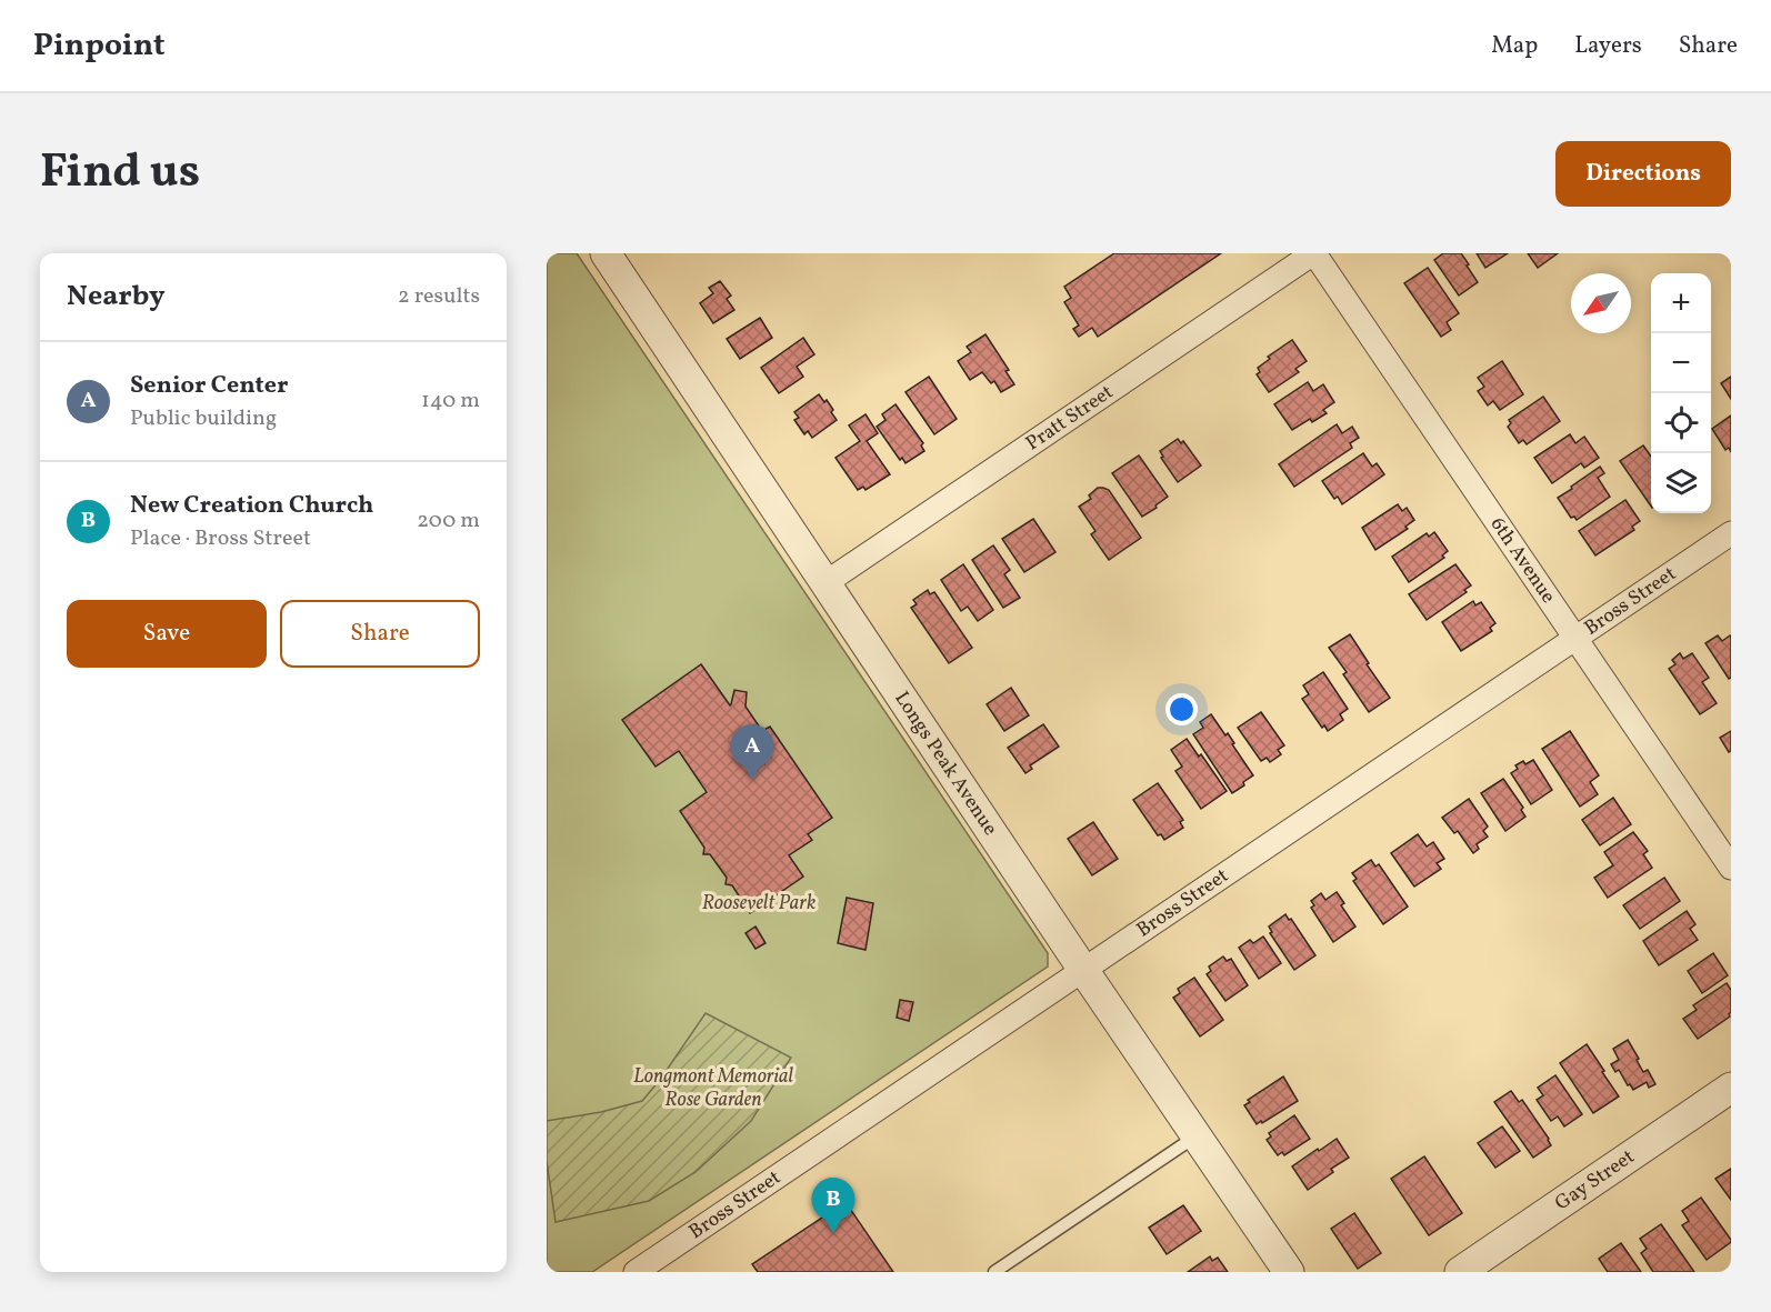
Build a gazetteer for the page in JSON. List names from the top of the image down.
{
  "streets": {
    "street": [
      "Pratt Street",
      "6th Avenue",
      "Bross Street",
      "Longs Peak Avenue",
      "Gay Street"
    ]
  },
  "crossings": [
    ["Pratt Street", "6th Avenue"],
    ["Pratt Street", "Longs Peak Avenue"],
    ["6th Avenue", "Bross Street"],
    ["Bross Street", "Longs Peak Avenue"]
  ],
  "parks": ["Roosevelt Park", "Longmont Memorial Rose Garden"],
  "north": "bottom left",
  "page": {
    "header": "Pinpoint",
    "nav": ["Map", "Layers", "Share"],
    "title": "Find us",
    "buttons": [
      "Directions",
      ["Save", "Share"]
    ],
    "heading": ["Nearby", "2 results"],
    "map_buttons": ["+", "−"],
    "list": [
      {
        "mark": "A",
        "name": "Senior Center",
        "note": "Public building",
        "value": "140 m"
      },
      {
        "mark": "B",
        "name": "New Creation Church",
        "note": "Place · Bross Street",
        "value": "200 m"
      }
    ],
    "pins": ["A", "B"]
  }
}
